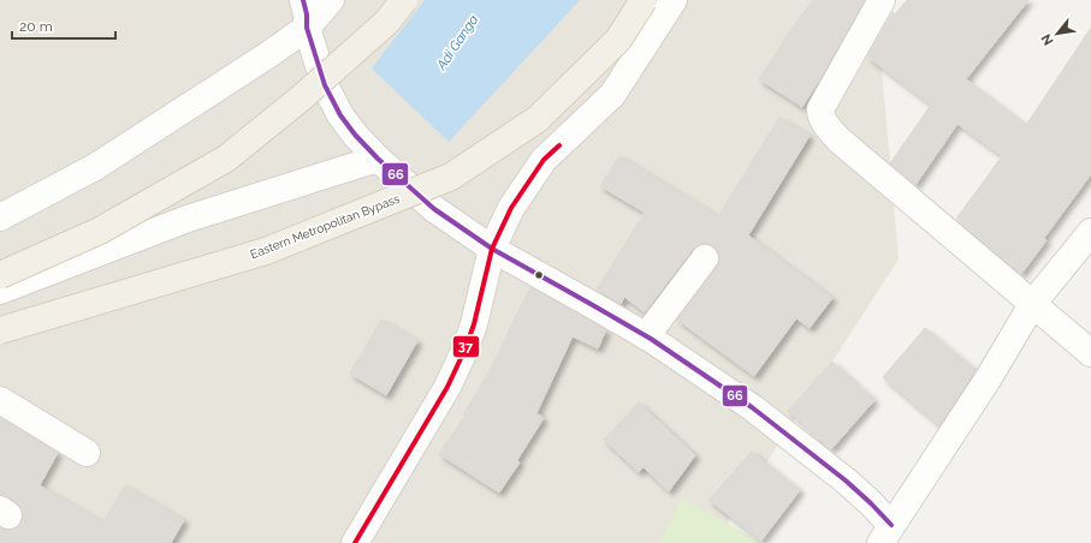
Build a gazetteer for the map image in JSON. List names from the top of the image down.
{
  "streets": {
    "main road": ["Eastern Metropolitan Bypass"]
  },
  "water": ["Adi Ganga"],
  "lines": ["transit line 66", "transit line 37"],
  "scale_bar": "20 m",
  "north": "bottom left"
}
